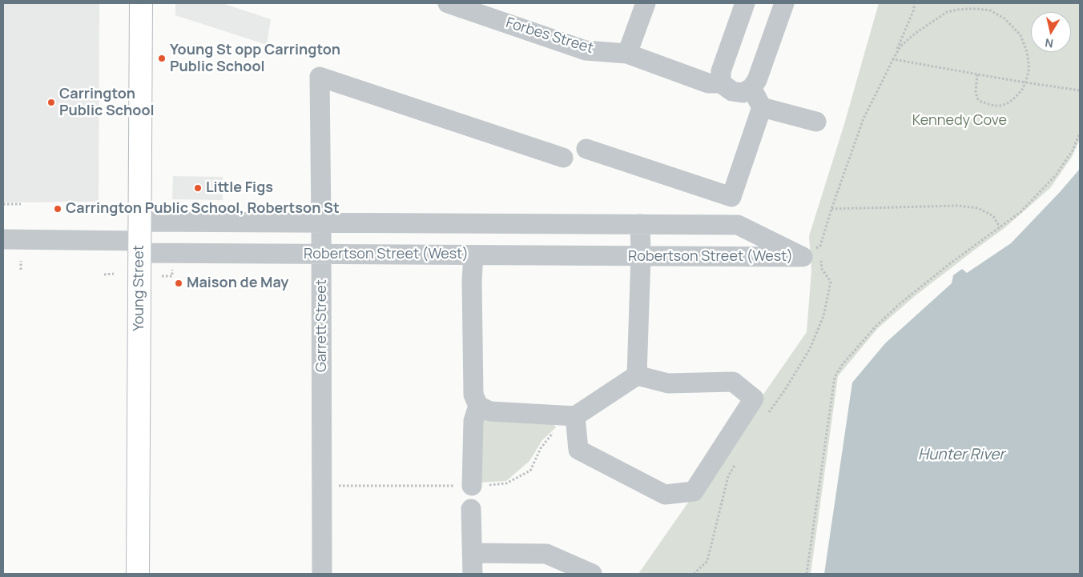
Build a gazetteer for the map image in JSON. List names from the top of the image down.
{
  "streets": {
    "main road": ["Young Street"],
    "street": ["Forbes Street", "Robertson Street (West)", "Garrett Street"]
  },
  "crossings": [
    ["Robertson Street (West)", "Young Street"],
    ["Robertson Street (West)", "Garrett Street"]
  ],
  "water": ["Hunter River"],
  "parks": ["Kennedy Cove"],
  "places": [
    "Young St opp Carrington Public School",
    "Carrington Public School",
    "Little Figs",
    "Carrington Public School, Robertson St",
    "Maison de May"
  ],
  "north": "bottom"
}
